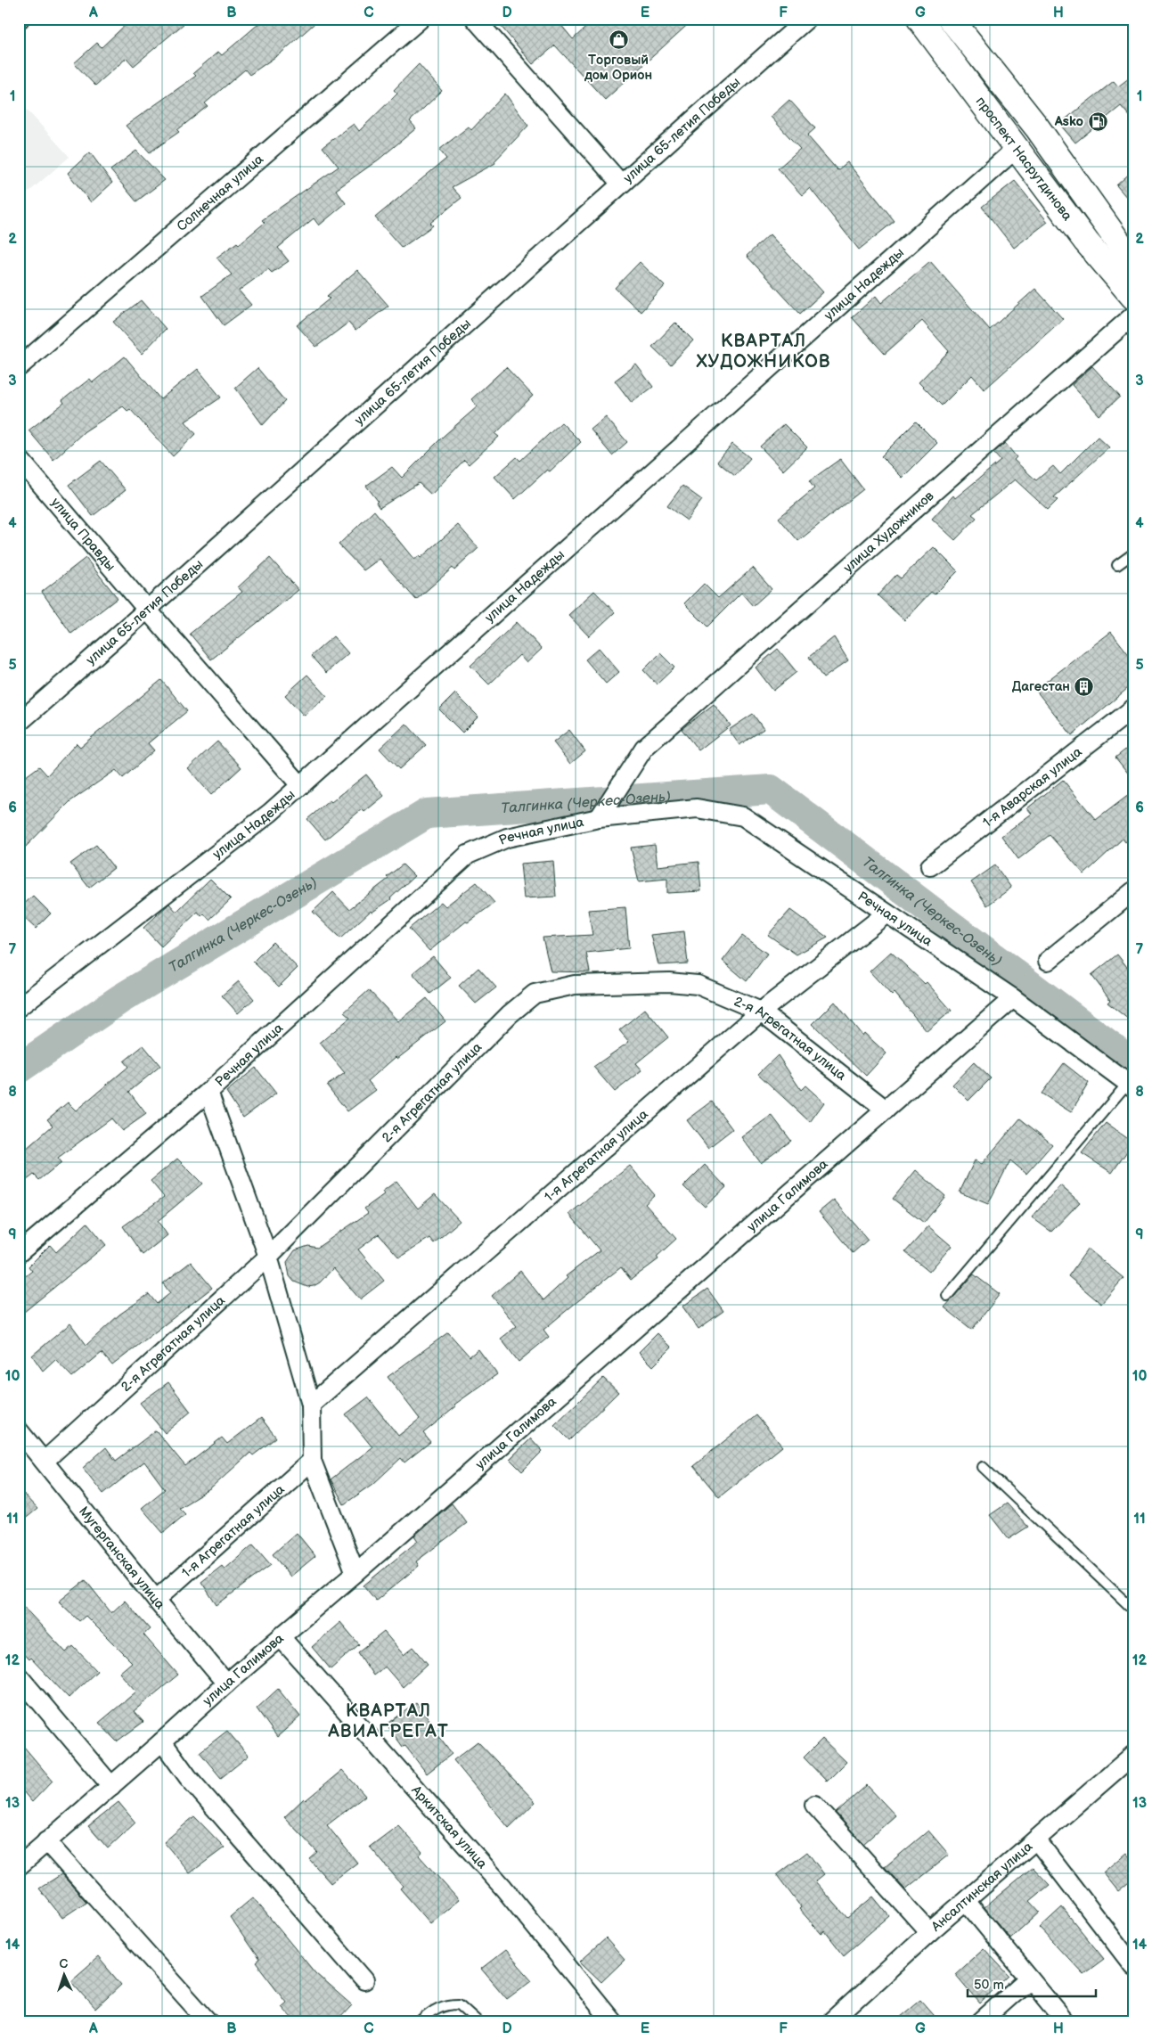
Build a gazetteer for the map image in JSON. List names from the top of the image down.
{
  "streets": {
    "main road": ["проспект Насрутдинова"],
    "street": [
      "улица 65-летия Победы",
      "Солнечная улица",
      "улица Надежды",
      "улица Художников",
      "улица Правды",
      "1-я Аварская улица",
      "Речная улица",
      "2-я Агрегатная улица",
      "1-я Агрегатная улица",
      "улица Галимова",
      "Мугерганская улица",
      "Аркитская улица",
      "Ансалтинская улица"
    ]
  },
  "crossings": [
    ["улица 65-летия Победы", "улица Правды"],
    ["проспект Насрутдинова", "улица Надежды"],
    ["улица Надежды", "улица Правды"],
    ["улица Художников", "Речная улица"],
    ["Речная улица", "1-я Агрегатная улица"],
    ["Речная улица", "улица Галимова"],
    ["2-я Агрегатная улица", "1-я Агрегатная улица"],
    ["2-я Агрегатная улица", "улица Галимова"],
    ["2-я Агрегатная улица", "Мугерганская улица"],
    ["1-я Агрегатная улица", "Мугерганская улица"],
    ["улица Галимова", "Мугерганская улица"],
    ["улица Галимова", "Аркитская улица"]
  ],
  "districts": ["КВАРТАЛ ХУДОЖНИКОВ", "КВАРТАЛ АВИАГРЕГАТ"],
  "water": ["Талгинка (Черкес-Озень)"],
  "places": {
    "shop": ["Торговый дом Орион"],
    "fuel station": ["Asko"],
    "building": ["Дагестан"]
  },
  "scale_bar": "50 m",
  "north": "top",
  "grid": {
    "columns": [
      "A",
      "B",
      "C",
      "D",
      "E",
      "F",
      "G",
      "H"
    ],
    "rows": [
      "1",
      "2",
      "3",
      "4",
      "5",
      "6",
      "7",
      "8",
      "9",
      "10",
      "11",
      "12",
      "13",
      "14"
    ]
  }
}
